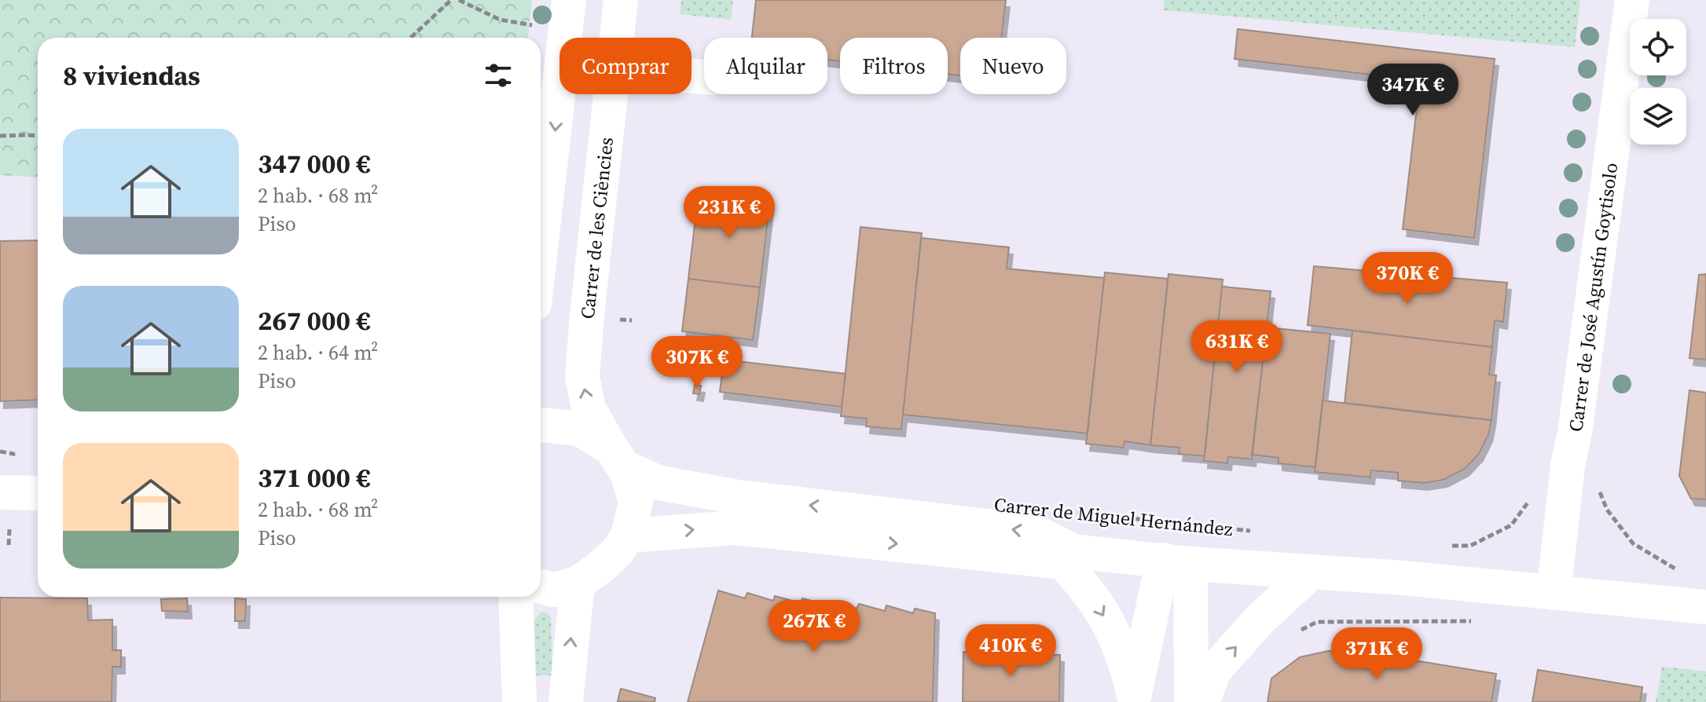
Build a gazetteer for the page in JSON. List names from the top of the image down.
{
  "streets": {
    "street": ["Carrer de les Ciències", "Carrer de José Agustín Goytisolo", "Carrer de Miguel Hernández"]
  },
  "crossings": [
    ["Carrer de les Ciències", "Carrer de Miguel Hernández"],
    ["Carrer de José Agustín Goytisolo", "Carrer de Miguel Hernández"]
  ],
  "page": {
    "chip": [
      "Comprar",
      "Alquilar",
      "Filtros",
      "Nuevo"
    ],
    "heading": "8 viviendas",
    "price": [
      "347K €",
      "231K €",
      "370K €",
      "631K €",
      "307K €",
      "267K €",
      "410K €",
      "371K €"
    ],
    "list": [
      {
        "name": "347 000 €",
        "note": "2 hab. · 68 m² · Piso"
      },
      {
        "name": "267 000 €",
        "note": "2 hab. · 64 m² · Piso"
      },
      {
        "name": "371 000 €",
        "note": "2 hab. · 68 m² · Piso"
      }
    ]
  }
}
